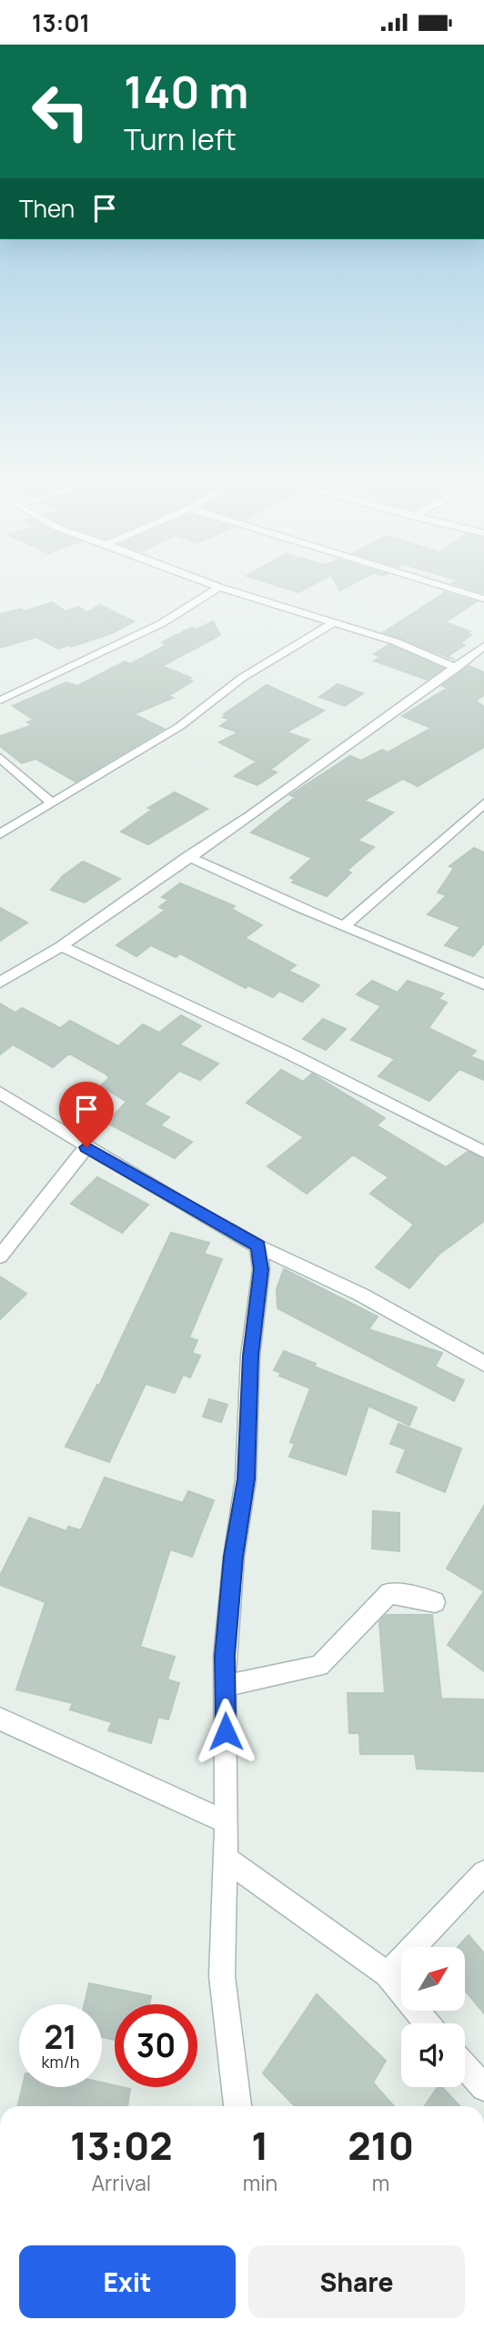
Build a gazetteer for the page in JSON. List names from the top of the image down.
{
  "north": "top right",
  "page": {
    "status": "13:01",
    "turn": ["140 m", "Turn left"],
    "then": "Then",
    "speed": "21 km/h",
    "limit": "30",
    "eta": [
      "13:02",
      "Arrival",
      "1",
      "min",
      "210",
      "m"
    ],
    "buttons": ["Exit", "Share"]
  }
}
